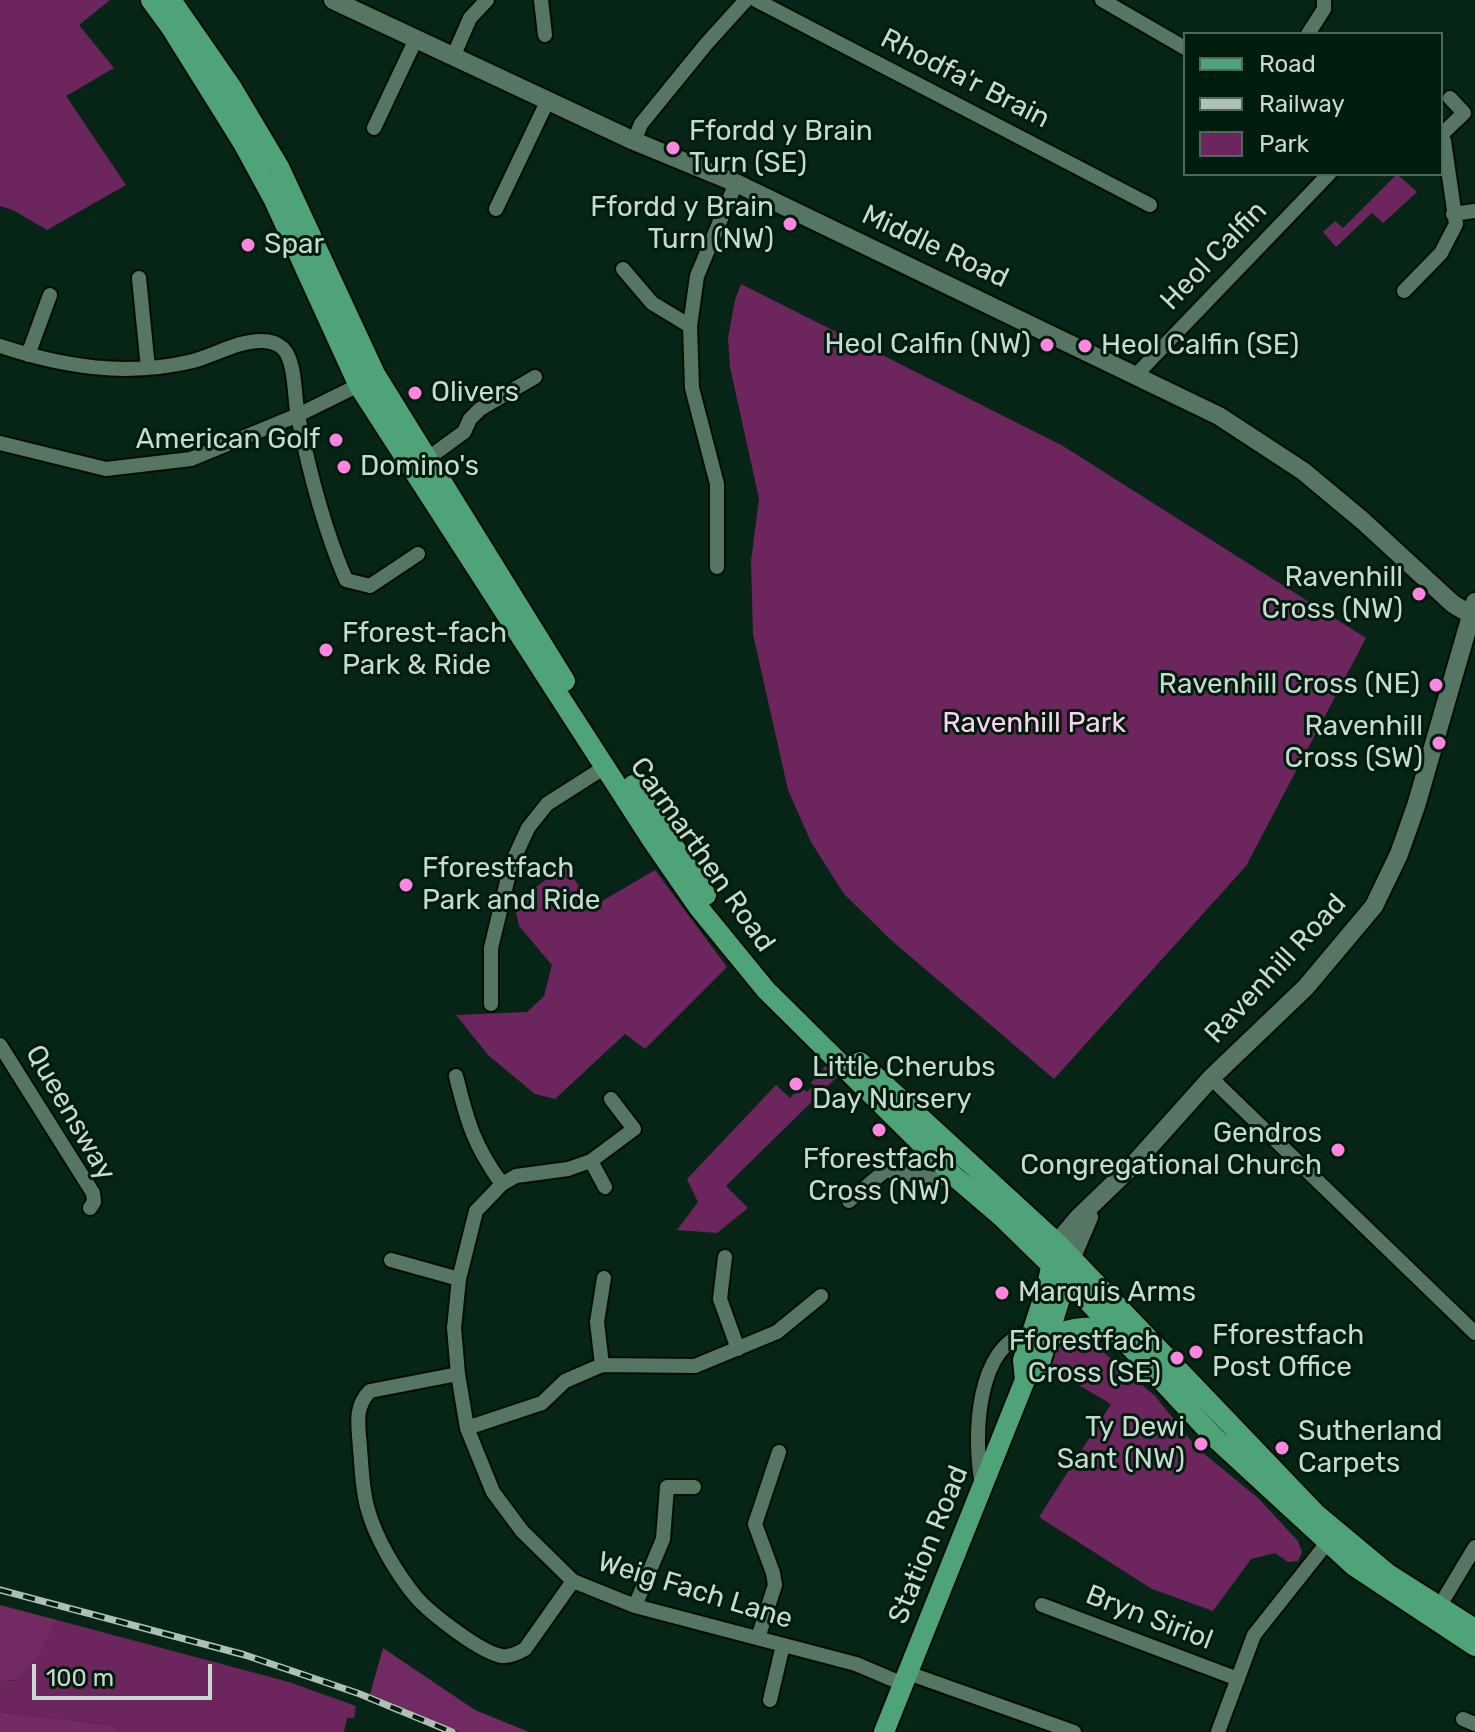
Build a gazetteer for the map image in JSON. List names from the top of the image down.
{
  "streets": {
    "main road": ["Carmarthen Road", "Station Road"],
    "street": [
      "Rhodfa'r Brain",
      "Middle Road",
      "Heol Calfin",
      "Ravenhill Road",
      "Queensway",
      "Weig Fach Lane",
      "Bryn Siriol"
    ]
  },
  "crossings": [
    ["Middle Road", "Heol Calfin"],
    ["Middle Road", "Ravenhill Road"],
    ["Carmarthen Road", "Ravenhill Road"],
    ["Carmarthen Road", "Station Road"],
    ["Ravenhill Road", "Station Road"],
    ["Station Road", "Weig Fach Lane"]
  ],
  "parks": ["Ravenhill Park"],
  "places": [
    "Ffordd y Brain Turn (SE)",
    "Ffordd y Brain Turn (NW)",
    "Spar",
    "Heol Calfin (NW)",
    "Heol Calfin (SE)",
    "Olivers",
    "American Golf",
    "Domino's",
    "Ravenhill Cross (NW)",
    "Fforest-fach Park & Ride",
    "Ravenhill Cross (NE)",
    "Ravenhill Cross (SW)",
    "Fforestfach Park and Ride",
    "Little Cherubs Day Nursery",
    "Fforestfach Cross (NW)",
    "Gendros Congregational Church",
    "Marquis Arms",
    "Fforestfach Post Office",
    "Fforestfach Cross (SE)",
    "Ty Dewi Sant (NW)",
    "Sutherland Carpets"
  ],
  "legend": ["Road", "Railway", "Park"],
  "scale_bar": "100 m"
}
